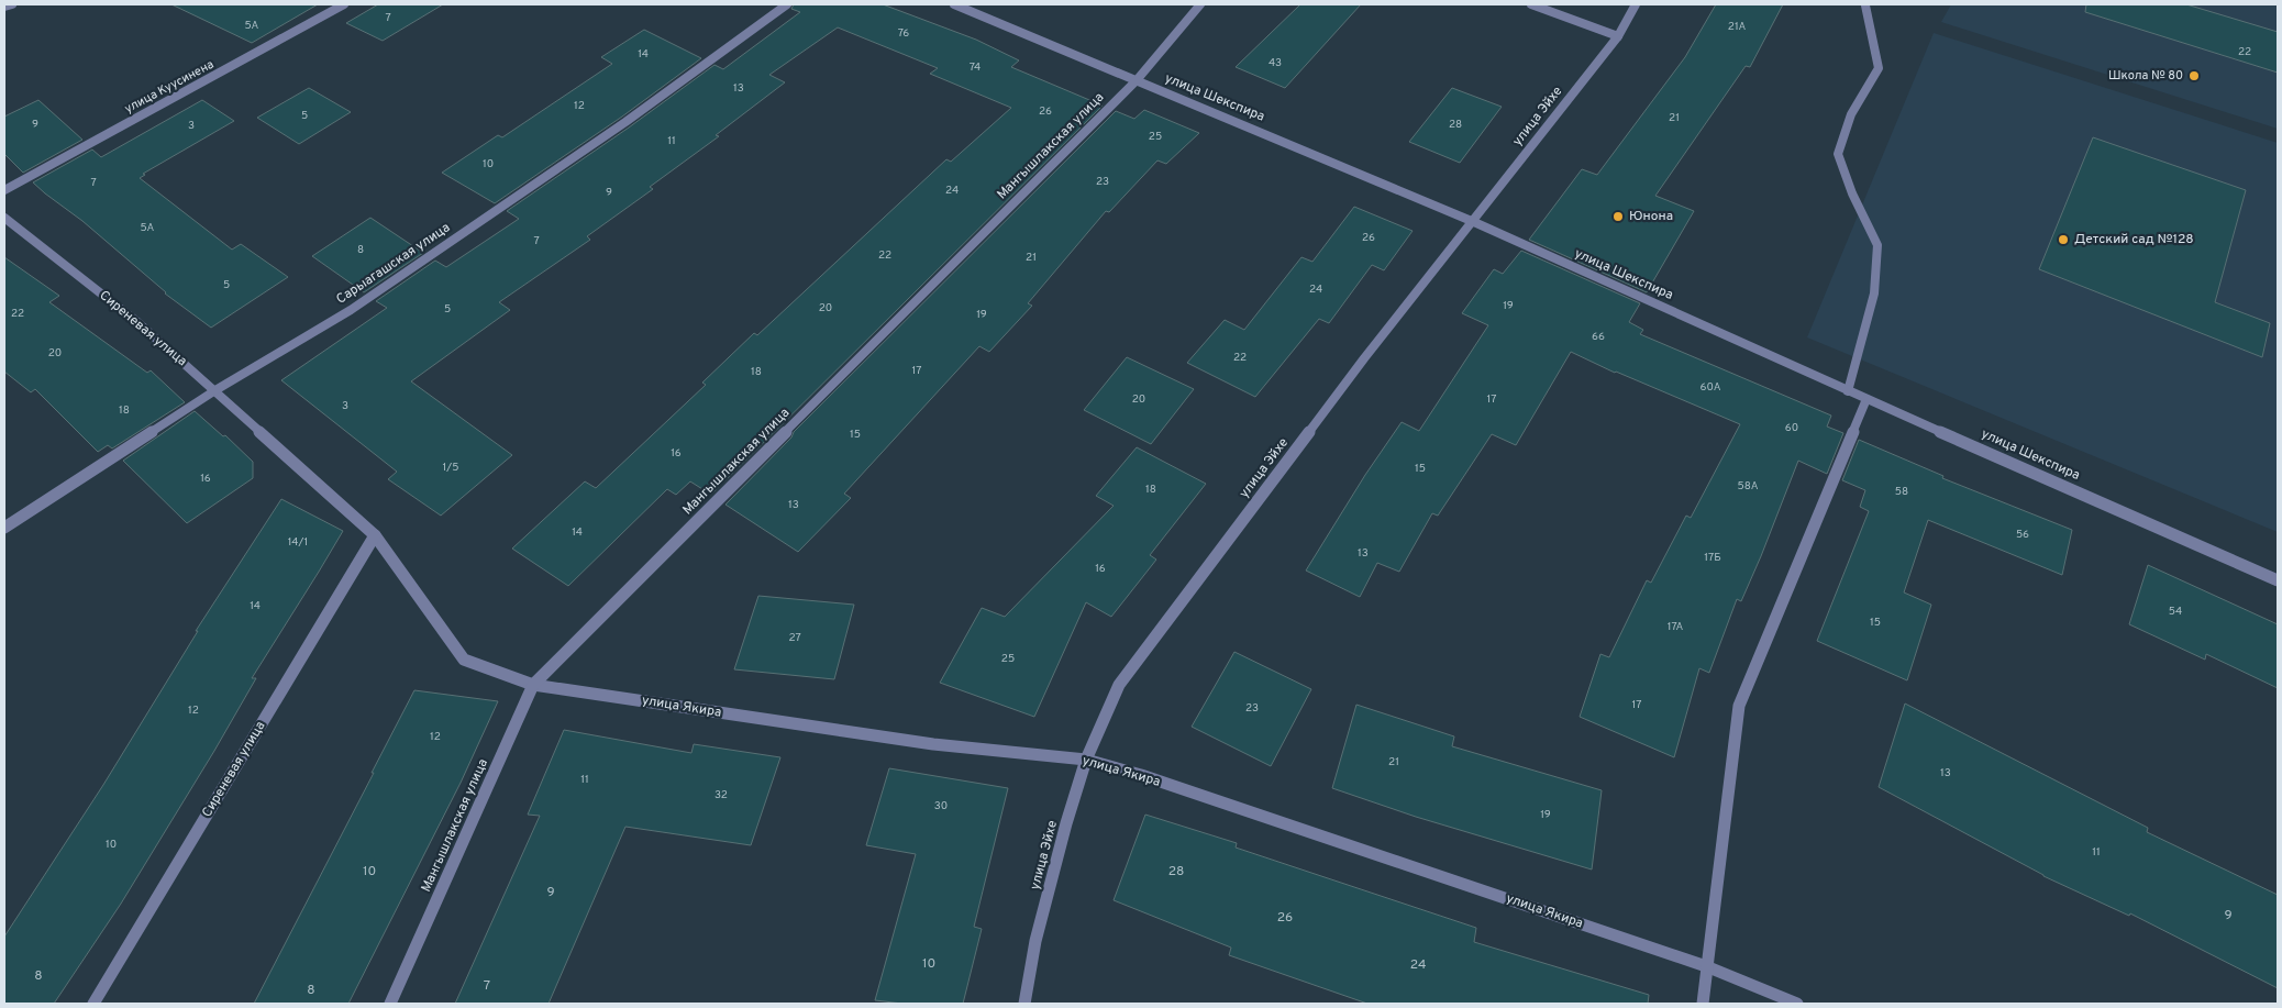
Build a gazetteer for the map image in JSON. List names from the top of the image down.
{
  "streets": {
    "street": [
      "улица Куусинена",
      "улица Шекспира",
      "улица Эйхе",
      "Мангышлакская улица",
      "Сарыагашская улица",
      "Сиреневая улица",
      "улица Якира"
    ]
  },
  "crossings": [
    ["улица Шекспира", "улица Эйхе"],
    ["улица Шекспира", "Мангышлакская улица"],
    ["улица Эйхе", "улица Якира"],
    ["Мангышлакская улица", "улица Якира"],
    ["Сарыагашская улица", "Сиреневая улица"],
    ["Сиреневая улица", "улица Якира"]
  ],
  "places": ["Школа № 80", "Юнона", "Детский сад №128"],
  "house_numbers": [
    "7",
    "5А",
    "21А",
    "76",
    "22",
    "14",
    "43",
    "74",
    "13",
    "12",
    "26",
    "5",
    "21",
    "9",
    "28",
    "3",
    "25",
    "11",
    "10",
    "23",
    "7",
    "24",
    "9",
    "5А",
    "26",
    "7",
    "8",
    "22",
    "21",
    "5",
    "24",
    "19",
    "20",
    "5",
    "22",
    "19",
    "66",
    "20",
    "22",
    "17",
    "18",
    "60А",
    "20",
    "17",
    "3",
    "18",
    "60",
    "15",
    "16",
    "1/5",
    "15",
    "16",
    "58А",
    "18",
    "58",
    "13",
    "14",
    "56",
    "14/1",
    "13",
    "17Б",
    "16",
    "14",
    "54",
    "15",
    "17А",
    "27",
    "25",
    "17",
    "23",
    "12",
    "12",
    "21",
    "13",
    "11",
    "32",
    "30",
    "19",
    "10",
    "11",
    "10",
    "28",
    "9",
    "9",
    "26",
    "10",
    "24",
    "8",
    "7",
    "8"
  ]
}
